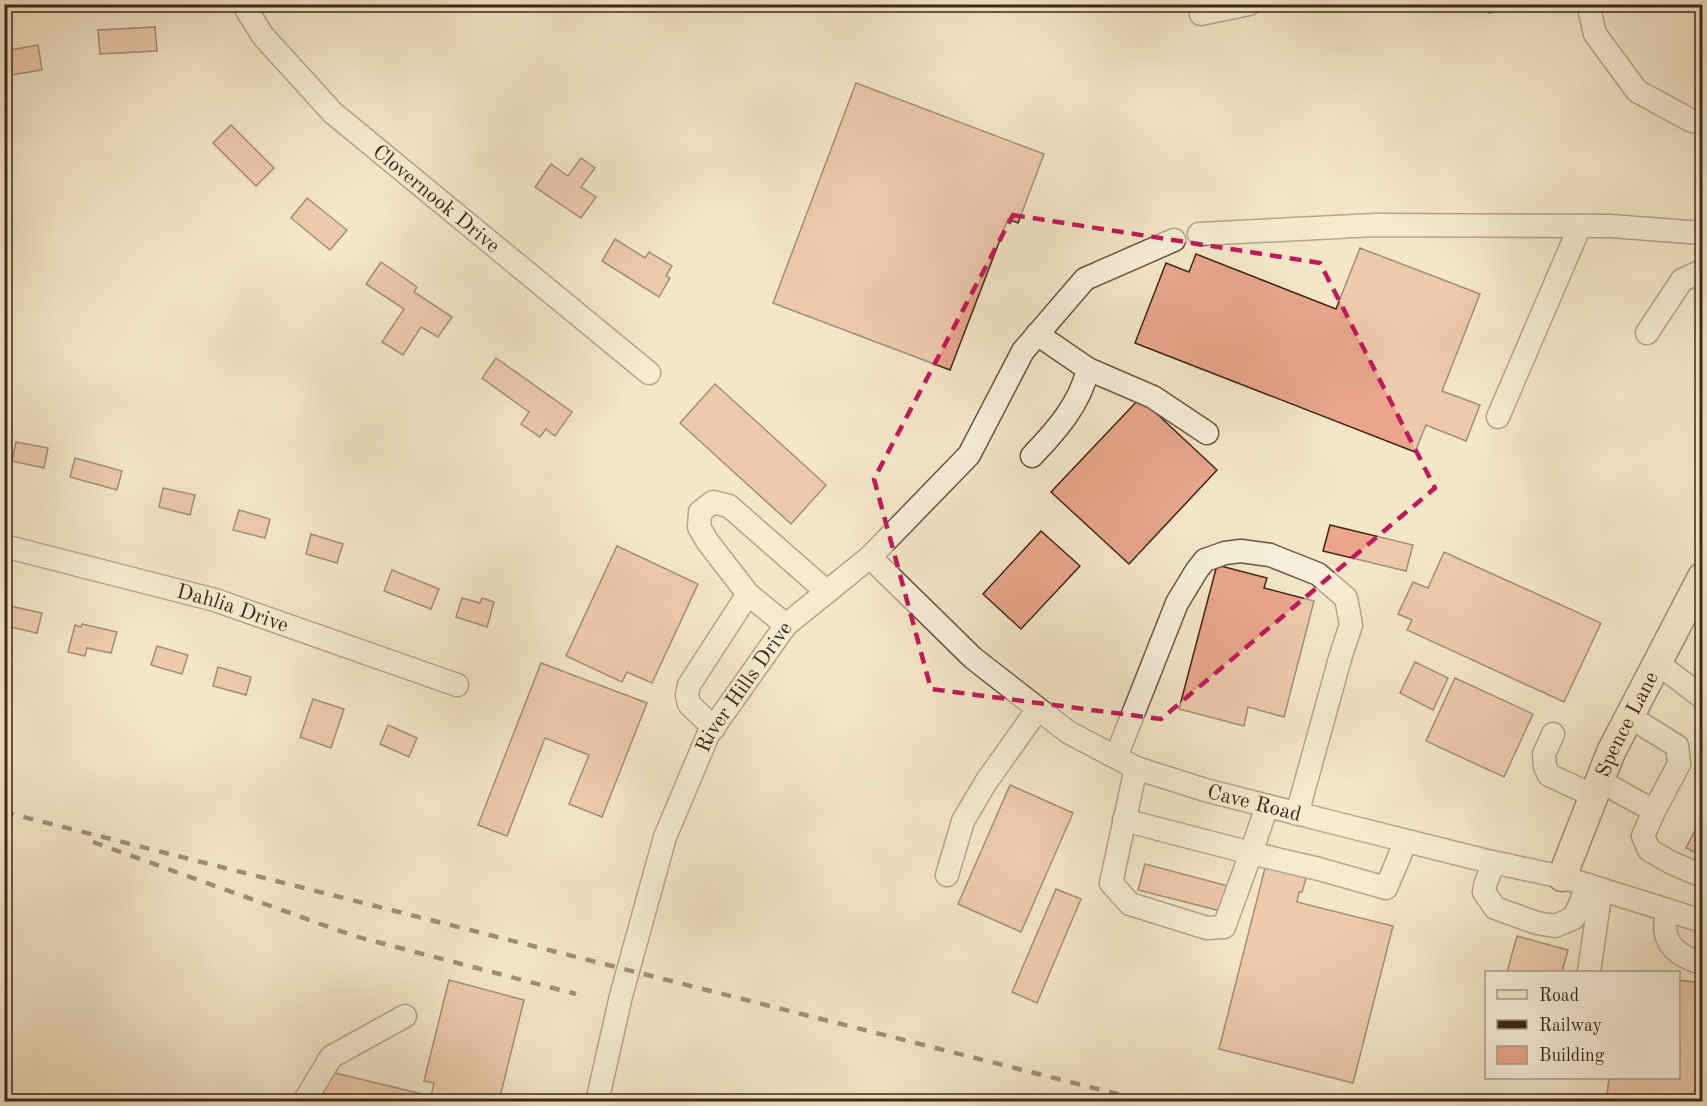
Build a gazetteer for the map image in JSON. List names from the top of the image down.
{
  "streets": {
    "main road": ["Spence Lane"],
    "street": [
      "Clovernook Drive",
      "Dahlia Drive",
      "River Hills Drive",
      "Cave Road"
    ]
  },
  "crossings": [
    ["River Hills Drive", "Cave Road"],
    ["Spence Lane", "Cave Road"]
  ],
  "legend": ["Road", "Railway", "Building"]
}
